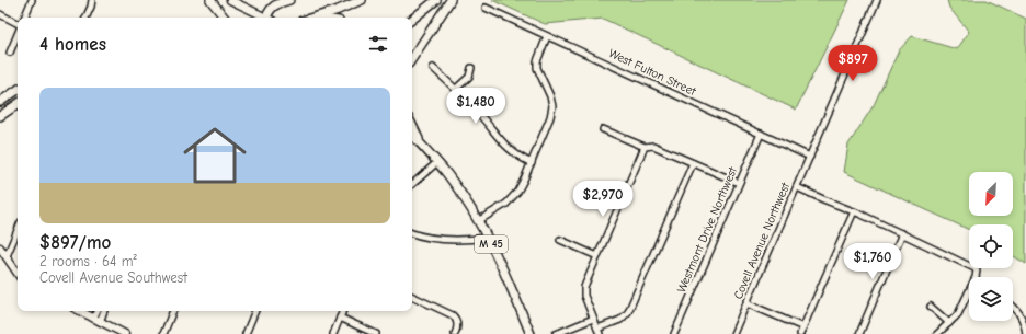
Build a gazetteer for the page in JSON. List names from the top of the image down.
{
  "streets": {
    "highway": ["M 45"],
    "street": ["West Fulton Street", "Westmont Drive Northwest", "Covell Avenue Northwest"]
  },
  "crossings": [
    ["West Fulton Street", "Westmont Drive Northwest"],
    ["West Fulton Street", "Covell Avenue Northwest"]
  ],
  "north": "bottom left",
  "page": {
    "heading": "4 homes",
    "price": [
      "$897",
      "$1,480",
      "$2,970",
      "$1,760"
    ],
    "list": [
      {
        "name": "$897/mo",
        "note": "2 rooms · 64 m² · Covell Avenue Southwest"
      }
    ]
  }
}
